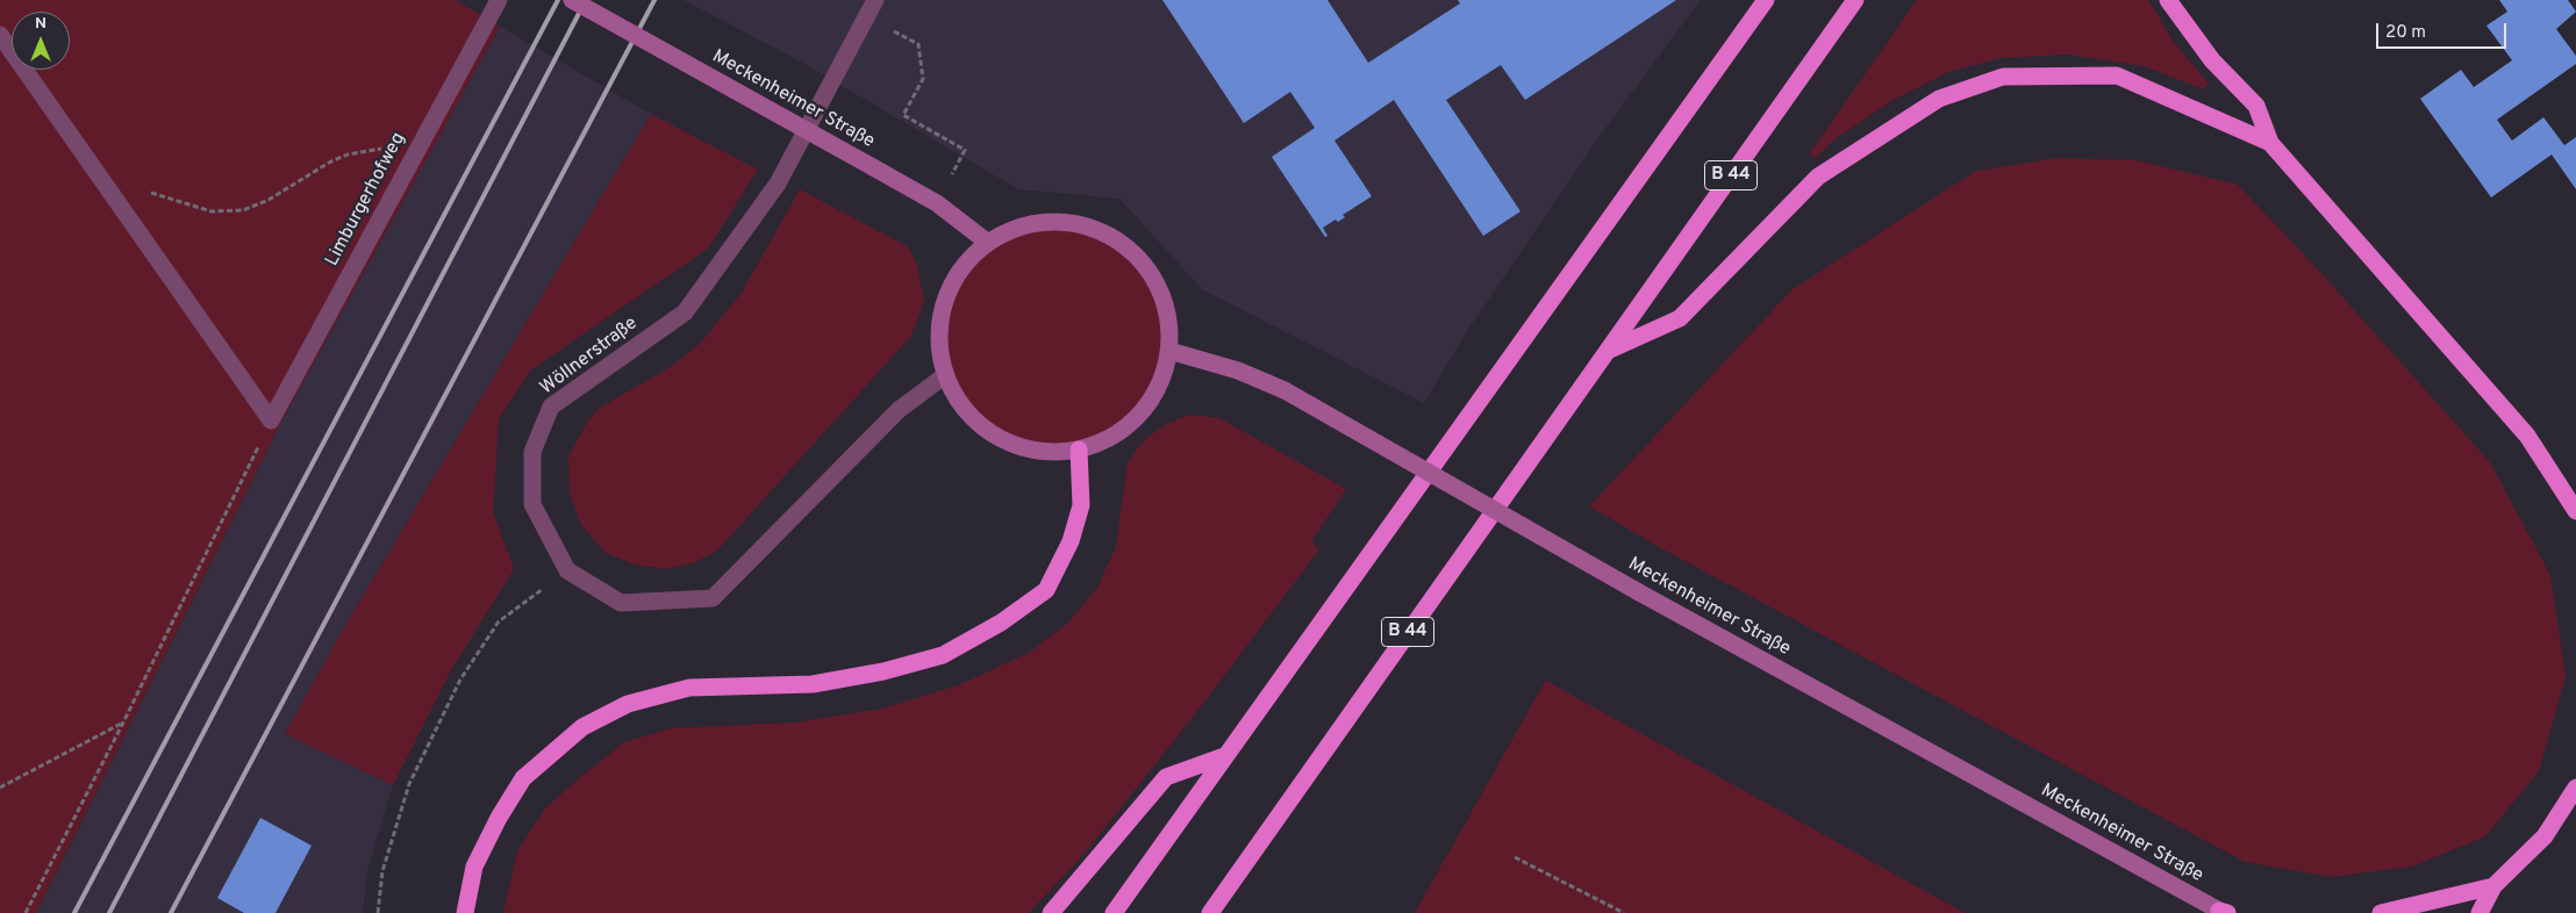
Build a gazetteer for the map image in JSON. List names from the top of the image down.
{
  "streets": {
    "highway": ["B 44"],
    "street": ["Meckenheimer Straße", "Limburgerhofweg", "Wöllnerstraße"]
  },
  "scale_bar": "20 m",
  "north": "top"
}
